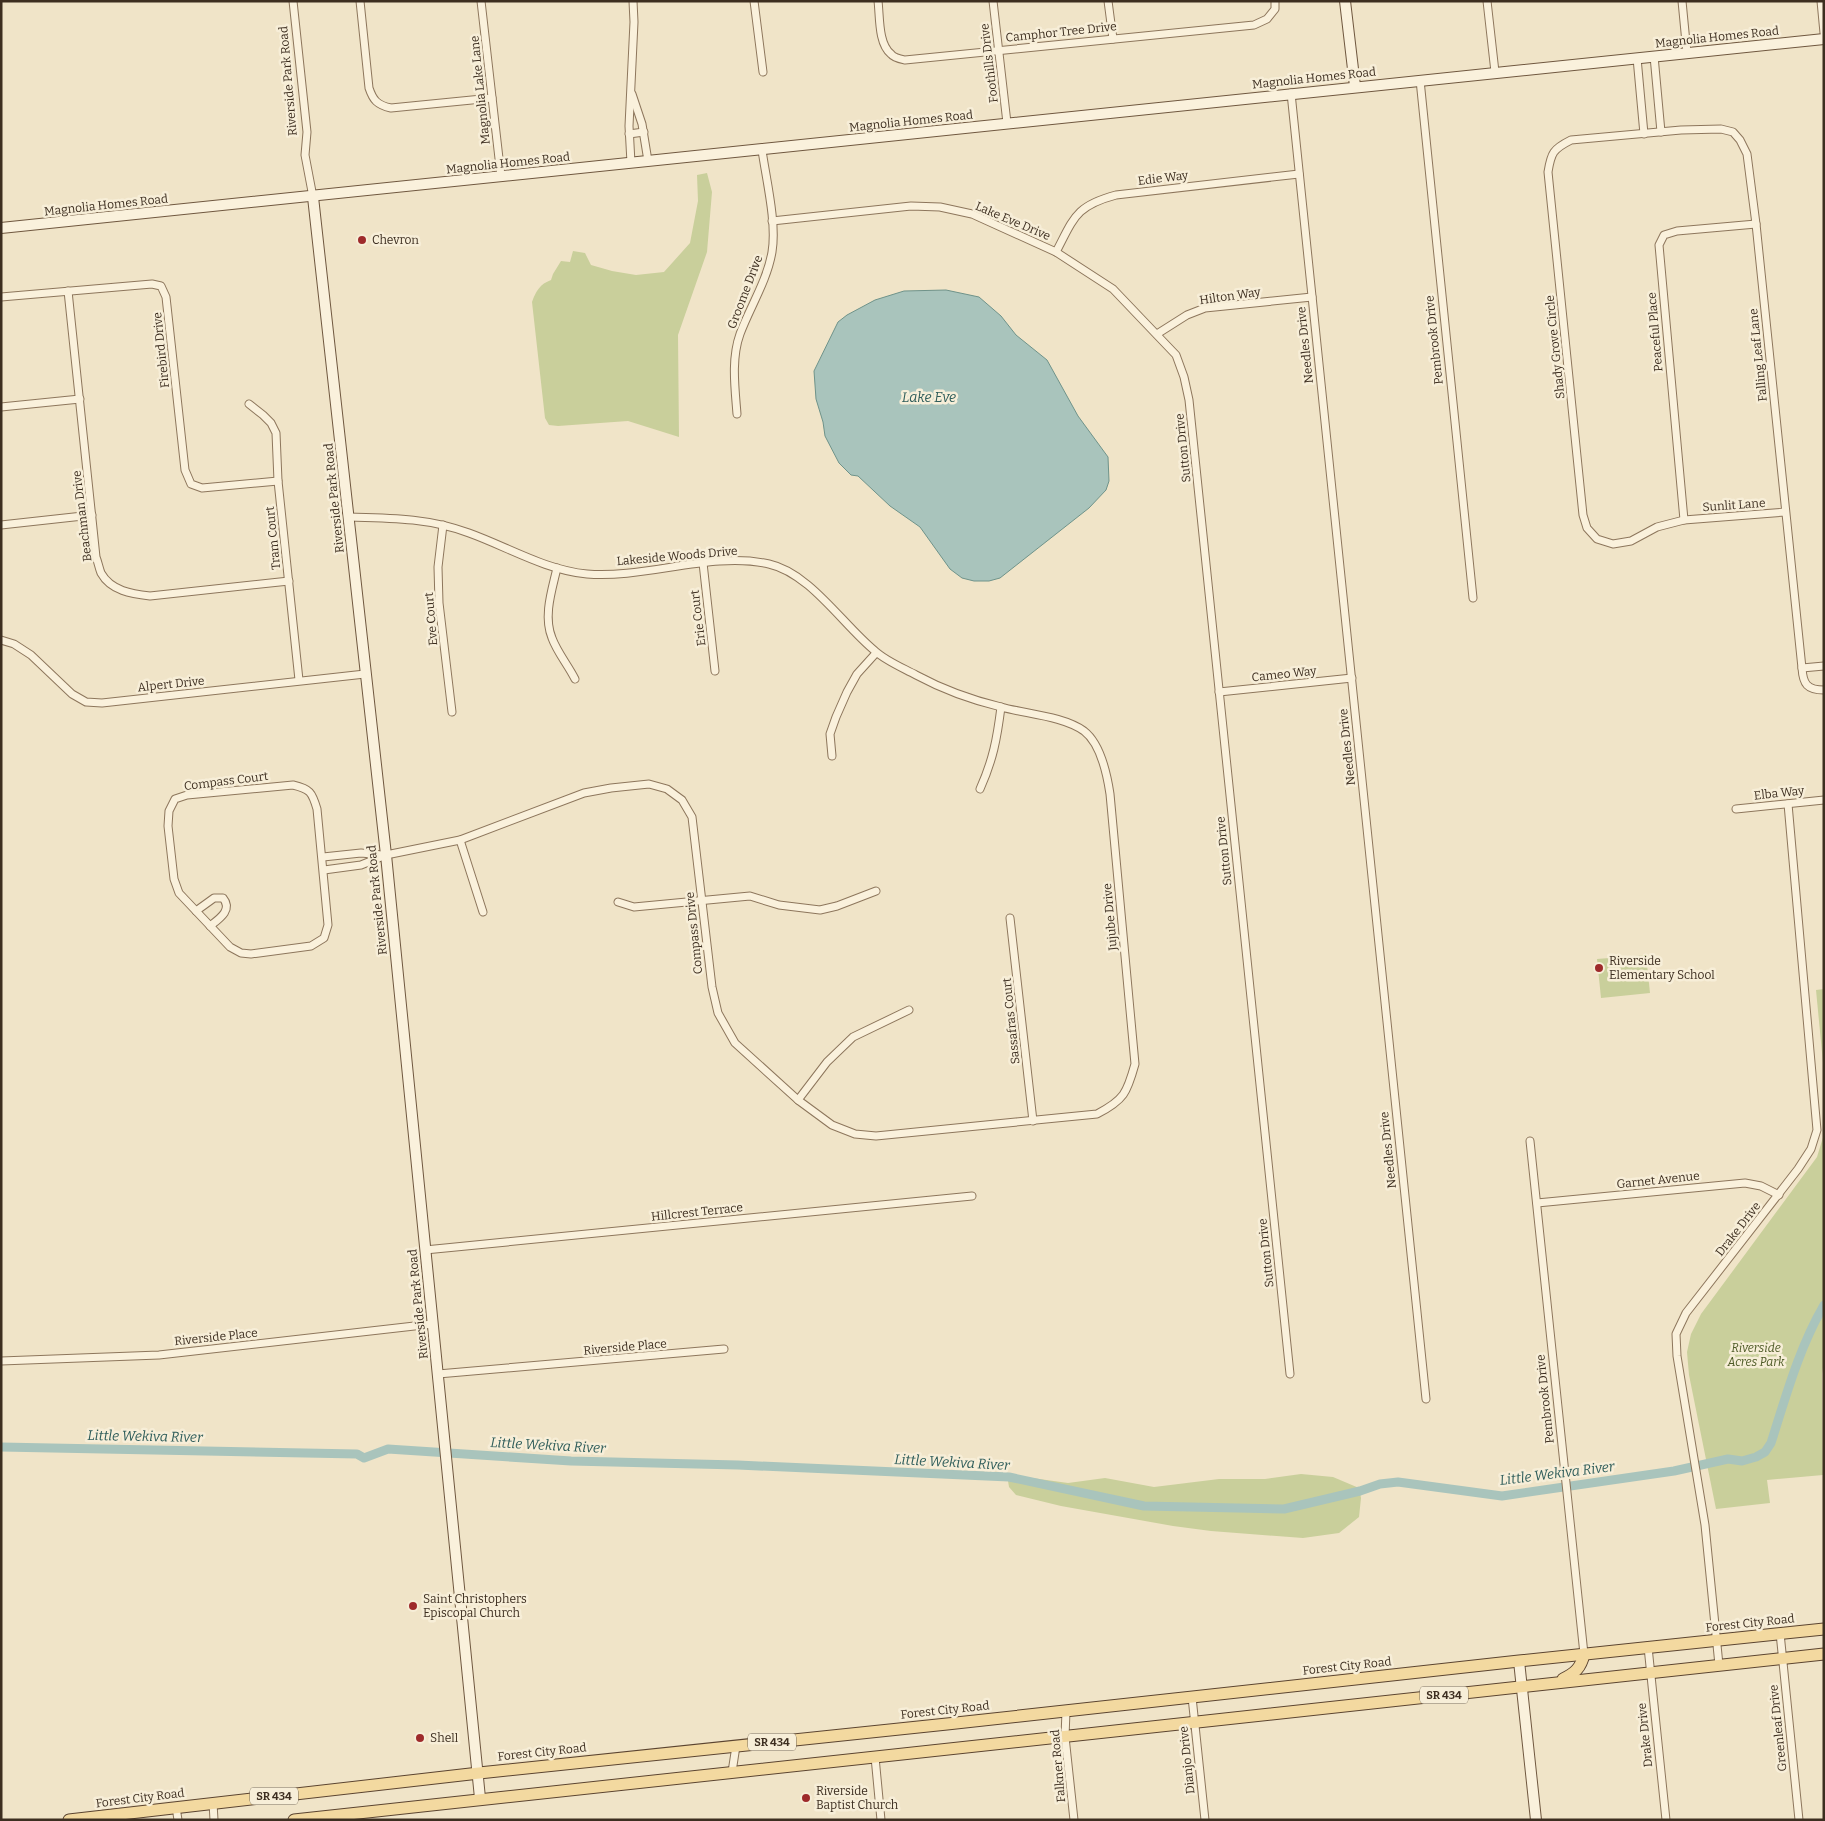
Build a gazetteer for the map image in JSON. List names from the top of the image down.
{
  "streets": {
    "main road": ["Forest City Road", "SR 434"],
    "street": [
      "Camphor Tree Drive",
      "Magnolia Homes Road",
      "Foothills Drive",
      "Riverside Park Road",
      "Magnolia Lake Lane",
      "Edie Way",
      "Lake Eve Drive",
      "Groome Drive",
      "Hilton Way",
      "Peaceful Place",
      "Pembrook Drive",
      "Needles Drive",
      "Shady Grove Circle",
      "Firebird Drive",
      "Falling Leaf Lane",
      "Sutton Drive",
      "Sunlit Lane",
      "Beachman Drive",
      "Tram Court",
      "Lakeside Woods Drive",
      "Erie Court",
      "Eve Court",
      "Cameo Way",
      "Alpert Drive",
      "Compass Court",
      "Elba Way",
      "Jujube Drive",
      "Compass Drive",
      "Sassafras Court",
      "Garnet Avenue",
      "Hillcrest Terrace",
      "Drake Drive",
      "Riverside Place",
      "Greenleaf Drive",
      "Dianjo Drive",
      "Falkner Road"
    ]
  },
  "crossings": [
    ["Camphor Tree Drive", "Foothills Drive"],
    ["Magnolia Homes Road", "Foothills Drive"],
    ["Magnolia Homes Road", "Riverside Park Road"],
    ["Magnolia Homes Road", "Magnolia Lake Lane"],
    ["Magnolia Homes Road", "Groome Drive"],
    ["Magnolia Homes Road", "Pembrook Drive"],
    ["Magnolia Homes Road", "Needles Drive"],
    ["Riverside Park Road", "Lakeside Woods Drive"],
    ["Riverside Park Road", "Alpert Drive"],
    ["Riverside Park Road", "Compass Drive"],
    ["Riverside Park Road", "Hillcrest Terrace"],
    ["Riverside Park Road", "Riverside Place"],
    ["Riverside Park Road", "Forest City Road"],
    ["Riverside Park Road", "SR 434"],
    ["Edie Way", "Lake Eve Drive"],
    ["Edie Way", "Needles Drive"],
    ["Lake Eve Drive", "Groome Drive"],
    ["Lake Eve Drive", "Hilton Way"],
    ["Lake Eve Drive", "Sutton Drive"],
    ["Hilton Way", "Needles Drive"],
    ["Hilton Way", "Sutton Drive"],
    ["Peaceful Place", "Shady Grove Circle"],
    ["Peaceful Place", "Falling Leaf Lane"],
    ["Peaceful Place", "Sunlit Lane"],
    ["Pembrook Drive", "Garnet Avenue"],
    ["Pembrook Drive", "Forest City Road"],
    ["Needles Drive", "Cameo Way"],
    ["Shady Grove Circle", "Falling Leaf Lane"],
    ["Shady Grove Circle", "Sunlit Lane"],
    ["Firebird Drive", "Beachman Drive"],
    ["Firebird Drive", "Tram Court"],
    ["Falling Leaf Lane", "Sunlit Lane"],
    ["Sutton Drive", "Cameo Way"],
    ["Beachman Drive", "Tram Court"],
    ["Tram Court", "Alpert Drive"],
    ["Lakeside Woods Drive", "Erie Court"],
    ["Lakeside Woods Drive", "Eve Court"],
    ["Lakeside Woods Drive", "Jujube Drive"],
    ["Elba Way", "Drake Drive"],
    ["Jujube Drive", "Compass Drive"],
    ["Jujube Drive", "Sassafras Court"],
    ["Compass Drive", "Sassafras Court"],
    ["Garnet Avenue", "Drake Drive"],
    ["Drake Drive", "Forest City Road"],
    ["Drake Drive", "SR 434"],
    ["Forest City Road", "Greenleaf Drive"],
    ["Forest City Road", "Dianjo Drive"],
    ["Forest City Road", "Falkner Road"],
    ["SR 434", "Greenleaf Drive"],
    ["SR 434", "Dianjo Drive"],
    ["SR 434", "Falkner Road"]
  ],
  "water": ["Lake Eve", "Little Wekiva River"],
  "parks": ["Riverside Acres Park"],
  "places": [
    "Chevron",
    "Riverside Elementary School",
    "Saint Christophers Episcopal Church",
    "Shell",
    "Riverside Baptist Church"
  ]
}
